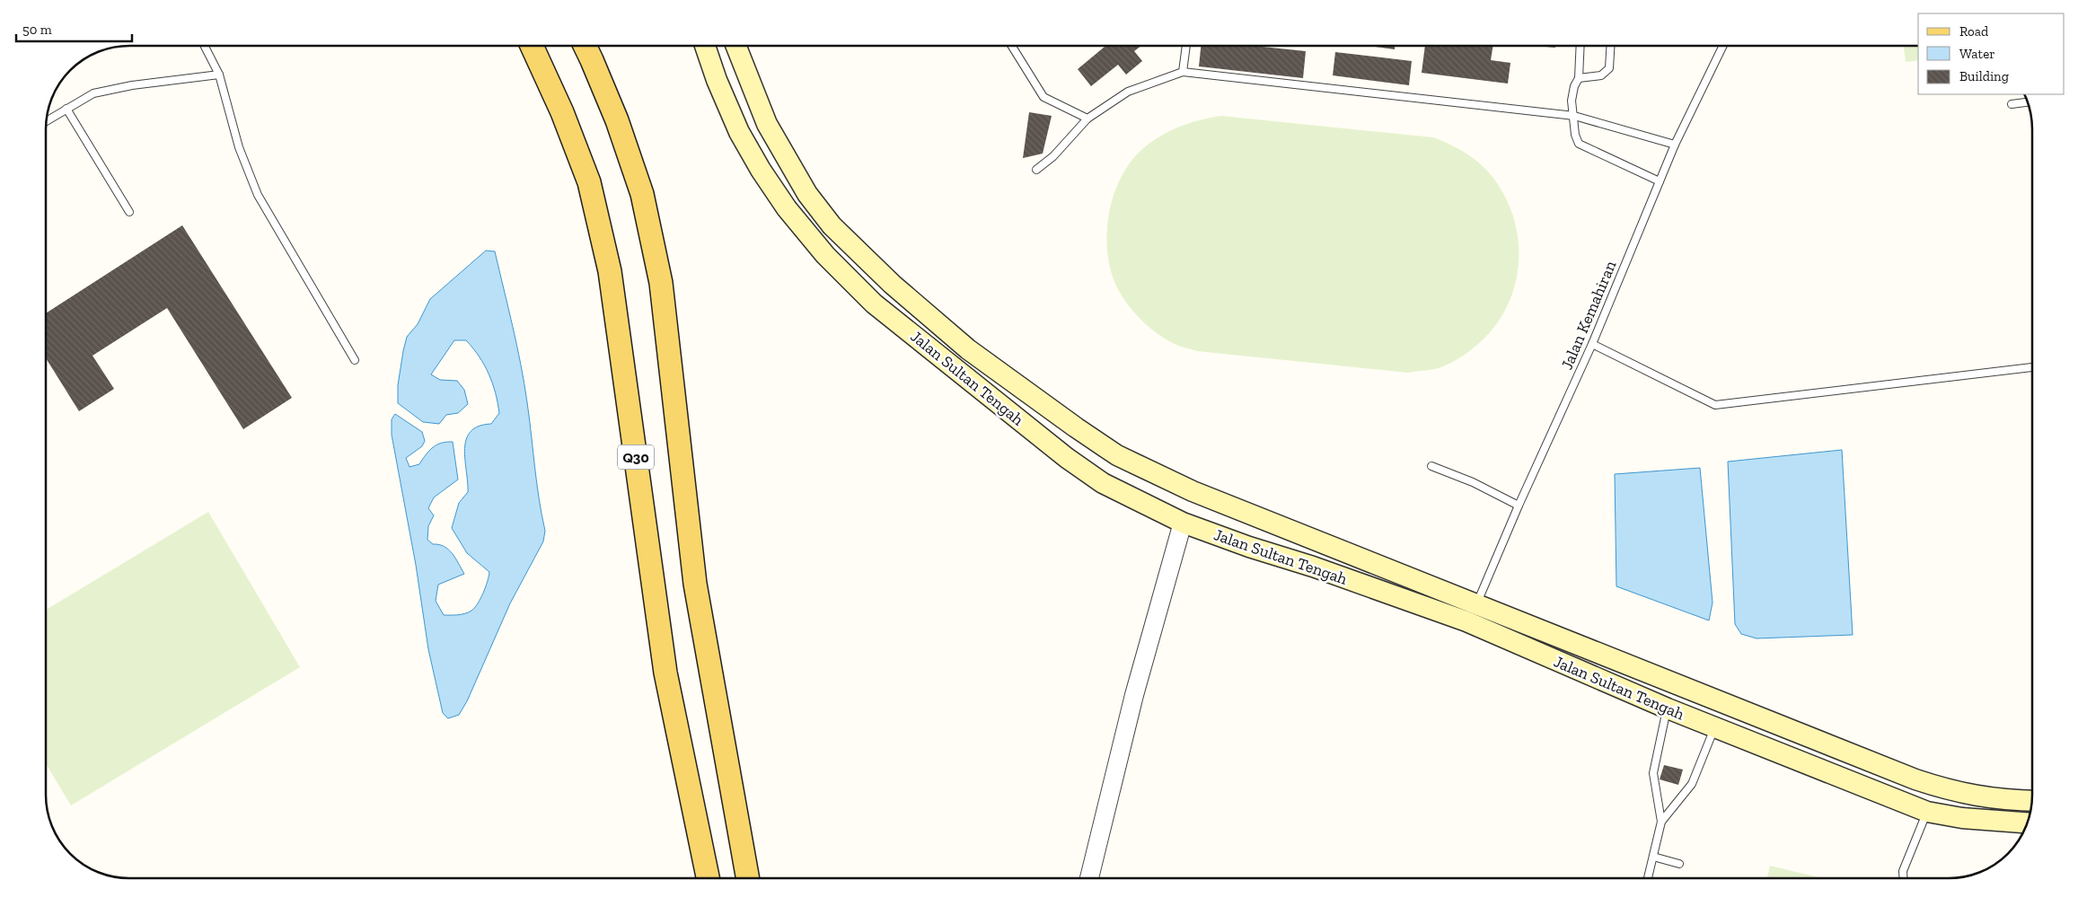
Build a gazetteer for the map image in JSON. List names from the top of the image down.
{
  "streets": {
    "main road": ["Jalan Sultan Tengah", "Q30"],
    "lane": ["Jalan Kemahiran"]
  },
  "crossings": [
    ["Jalan Kemahiran", "Jalan Sultan Tengah"]
  ],
  "legend": ["Road", "Water", "Building"],
  "scale_bar": "50 m"
}
